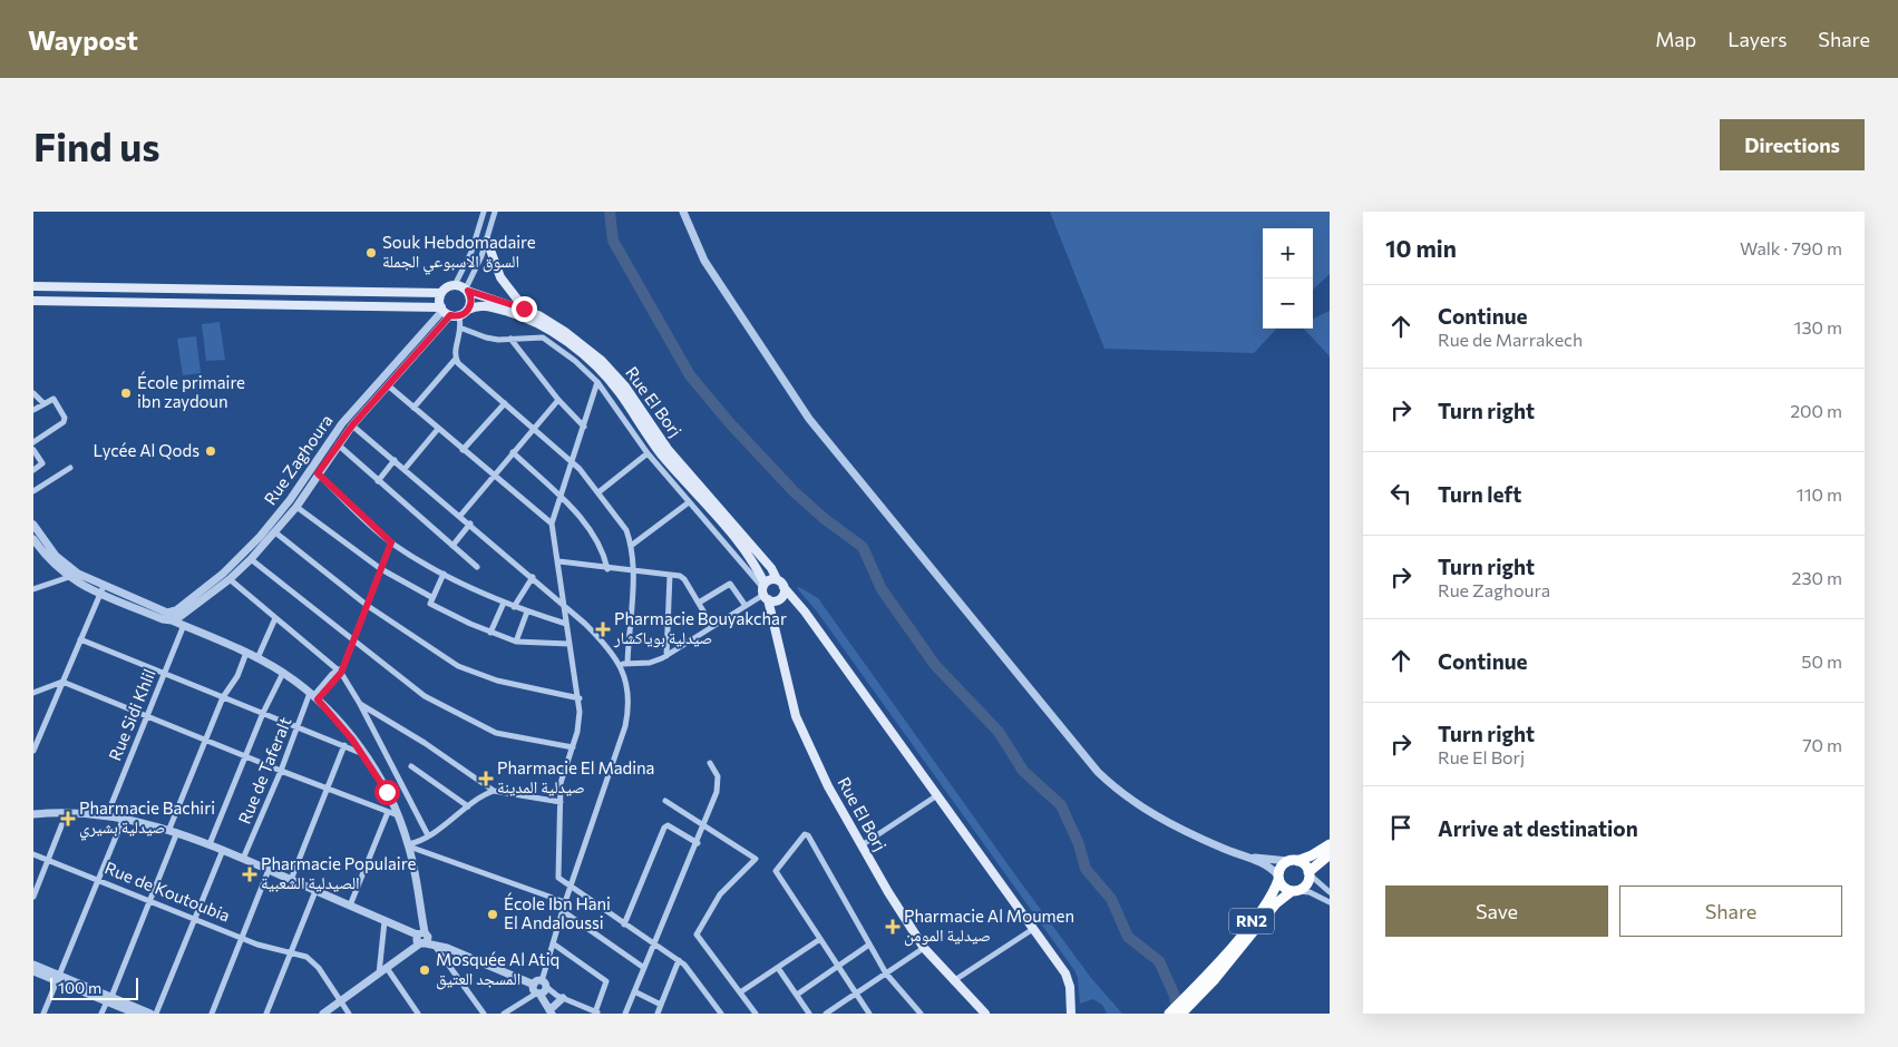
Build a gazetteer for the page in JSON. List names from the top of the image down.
{
  "streets": {
    "highway": ["RN2"],
    "main road": ["Rue El Borj"],
    "street": [
      "Rue Zaghoura",
      "Rue Sidi Khlil",
      "Rue de Taferalt",
      "Rue de Koutoubia"
    ]
  },
  "crossings": [
    ["Rue El Borj", "Rue Zaghoura"]
  ],
  "places": {
    "other": [
      "Souk Hebdomadaire السوق الاسبوعي الجملة",
      "École primaire ibn zaydoun",
      "Lycée Al Qods",
      "École Ibn Hani El Andaloussi",
      "Mosquée Al Atiq المسجد العتيق"
    ],
    "health": [
      "Pharmacie Bouyakchar صيدلية بوياكشار",
      "Pharmacie El Madina صيدلية المدينة",
      "Pharmacie Bachiri صيدلية بشيري",
      "Pharmacie Populaire الصيدلية الشعبية",
      "Pharmacie Al Moumen صيدلية المومن"
    ]
  },
  "scale_bar": "100 m",
  "page": {
    "header": "Waypost",
    "nav": ["Map", "Layers", "Share"],
    "buttons": [
      "Directions",
      ["Save", "Share"]
    ],
    "title": "Find us",
    "heading": ["10 min", "Walk · 790 m"],
    "map_buttons": ["+", "−"],
    "list": [
      ["Continue", "Rue de Marrakech", "130 m"],
      ["Turn right", "200 m"],
      ["Turn left", "110 m"],
      ["Turn right", "Rue Zaghoura", "230 m"],
      ["Continue", "50 m"],
      ["Turn right", "Rue El Borj", "70 m"],
      "Arrive at destination"
    ],
    "scale": "100 m"
  }
}
